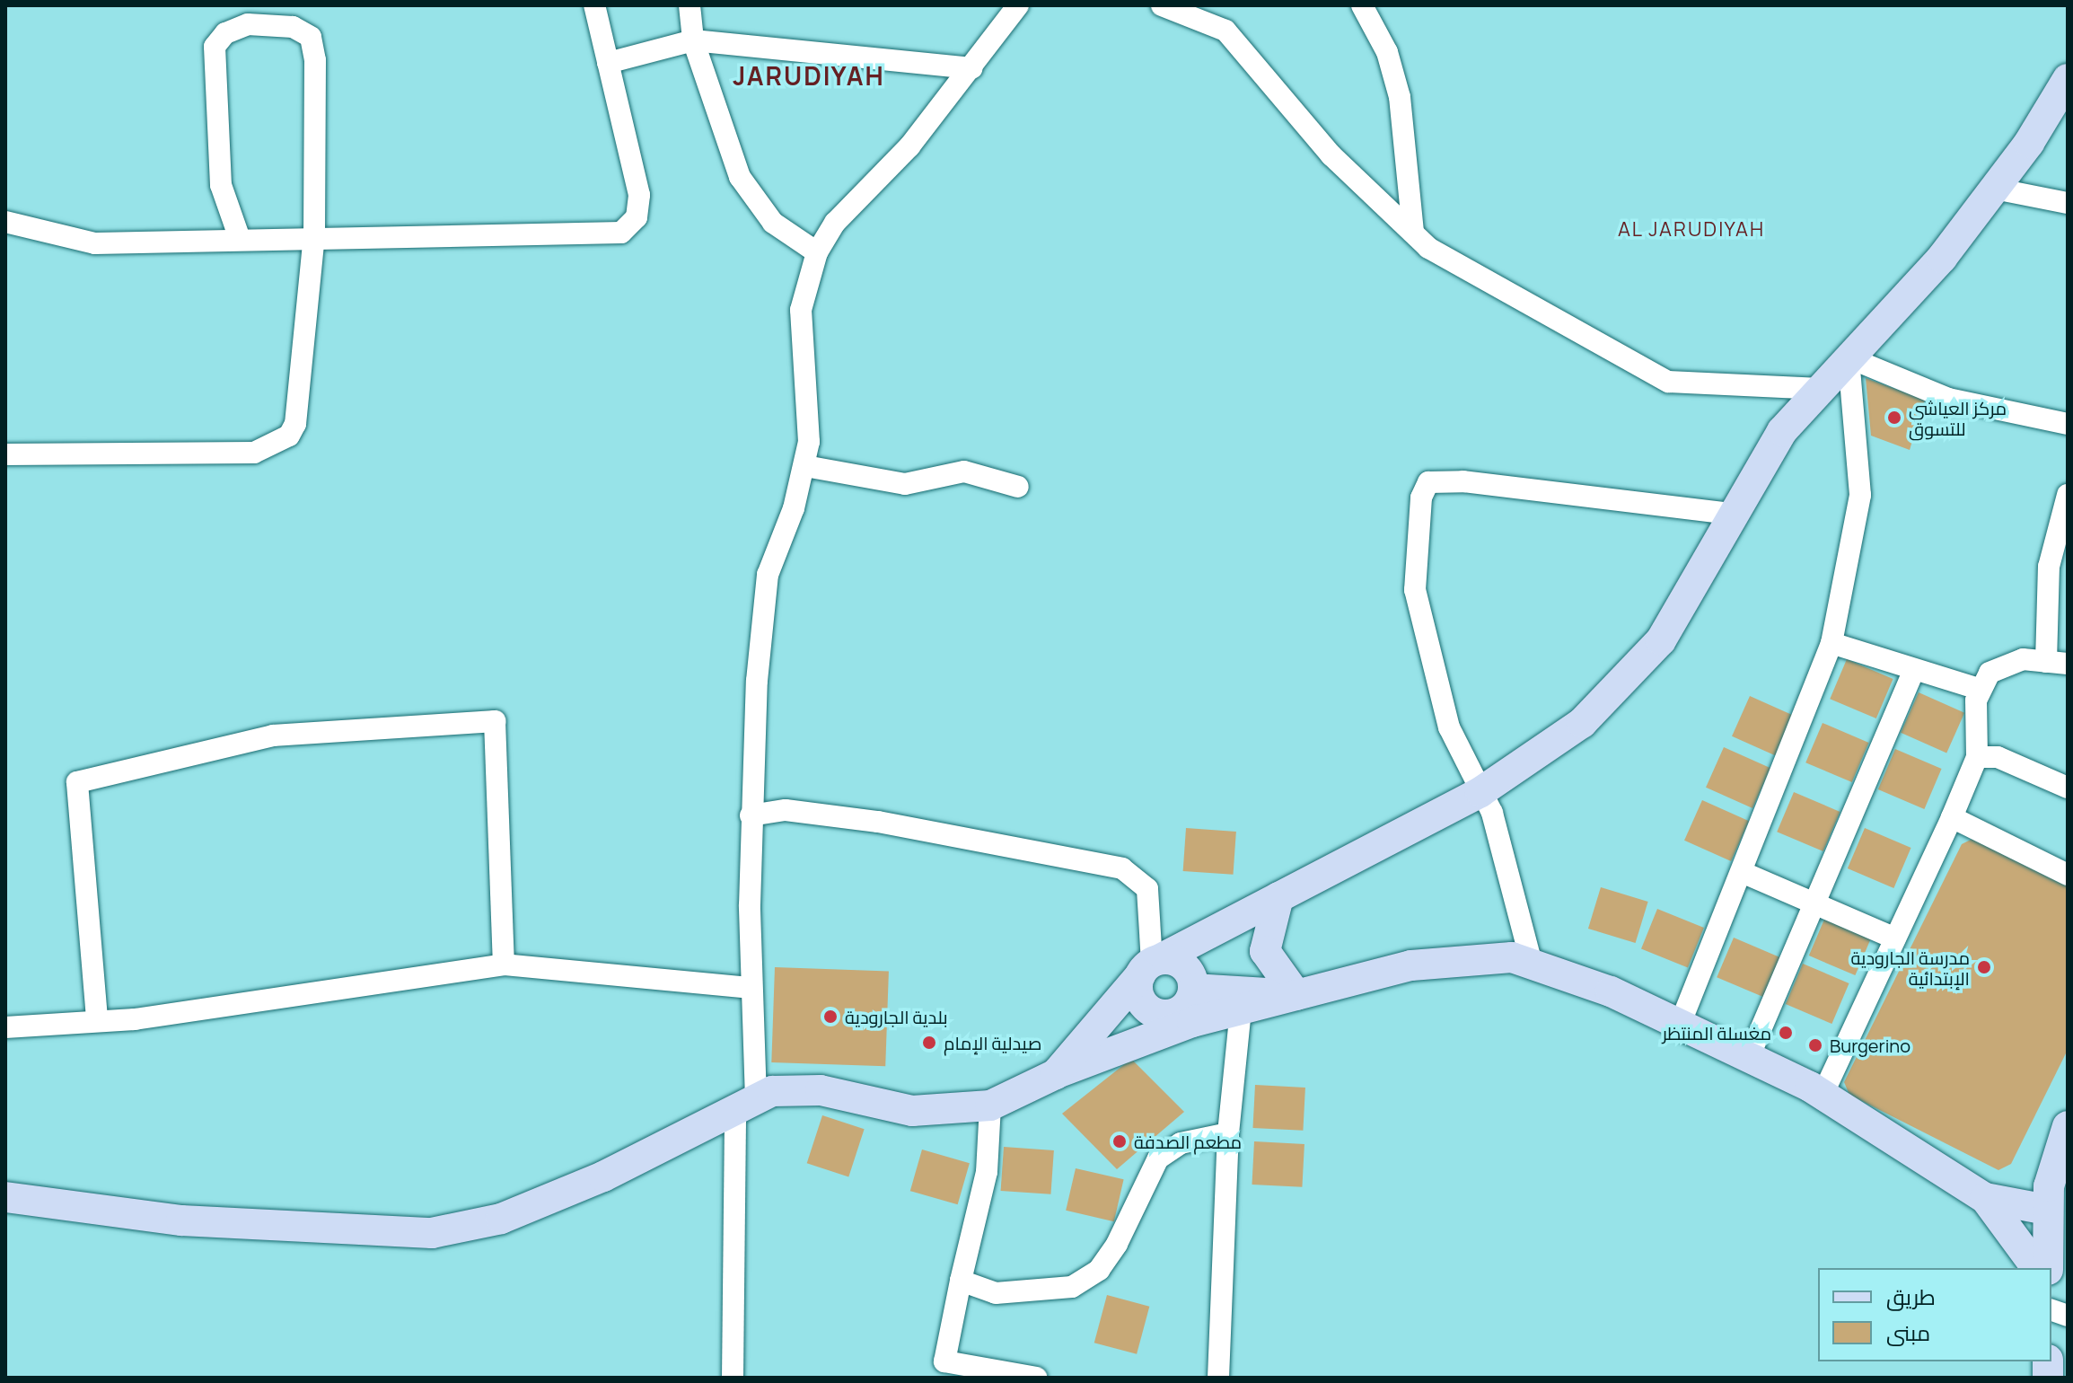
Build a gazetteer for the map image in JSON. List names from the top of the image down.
{
  "districts": ["JARUDIYAH", "AL JARUDIYAH"],
  "places": [
    "مركز العياشي للتسوق",
    "مدرسة الجارودية الإبتدائية",
    "بلدية الجارودية",
    "مغسلة المنتظر",
    "صيدلية الإمام",
    "Burgerino",
    "مطعم الصدفة"
  ],
  "legend": ["طريق", "مبنى"]
}
